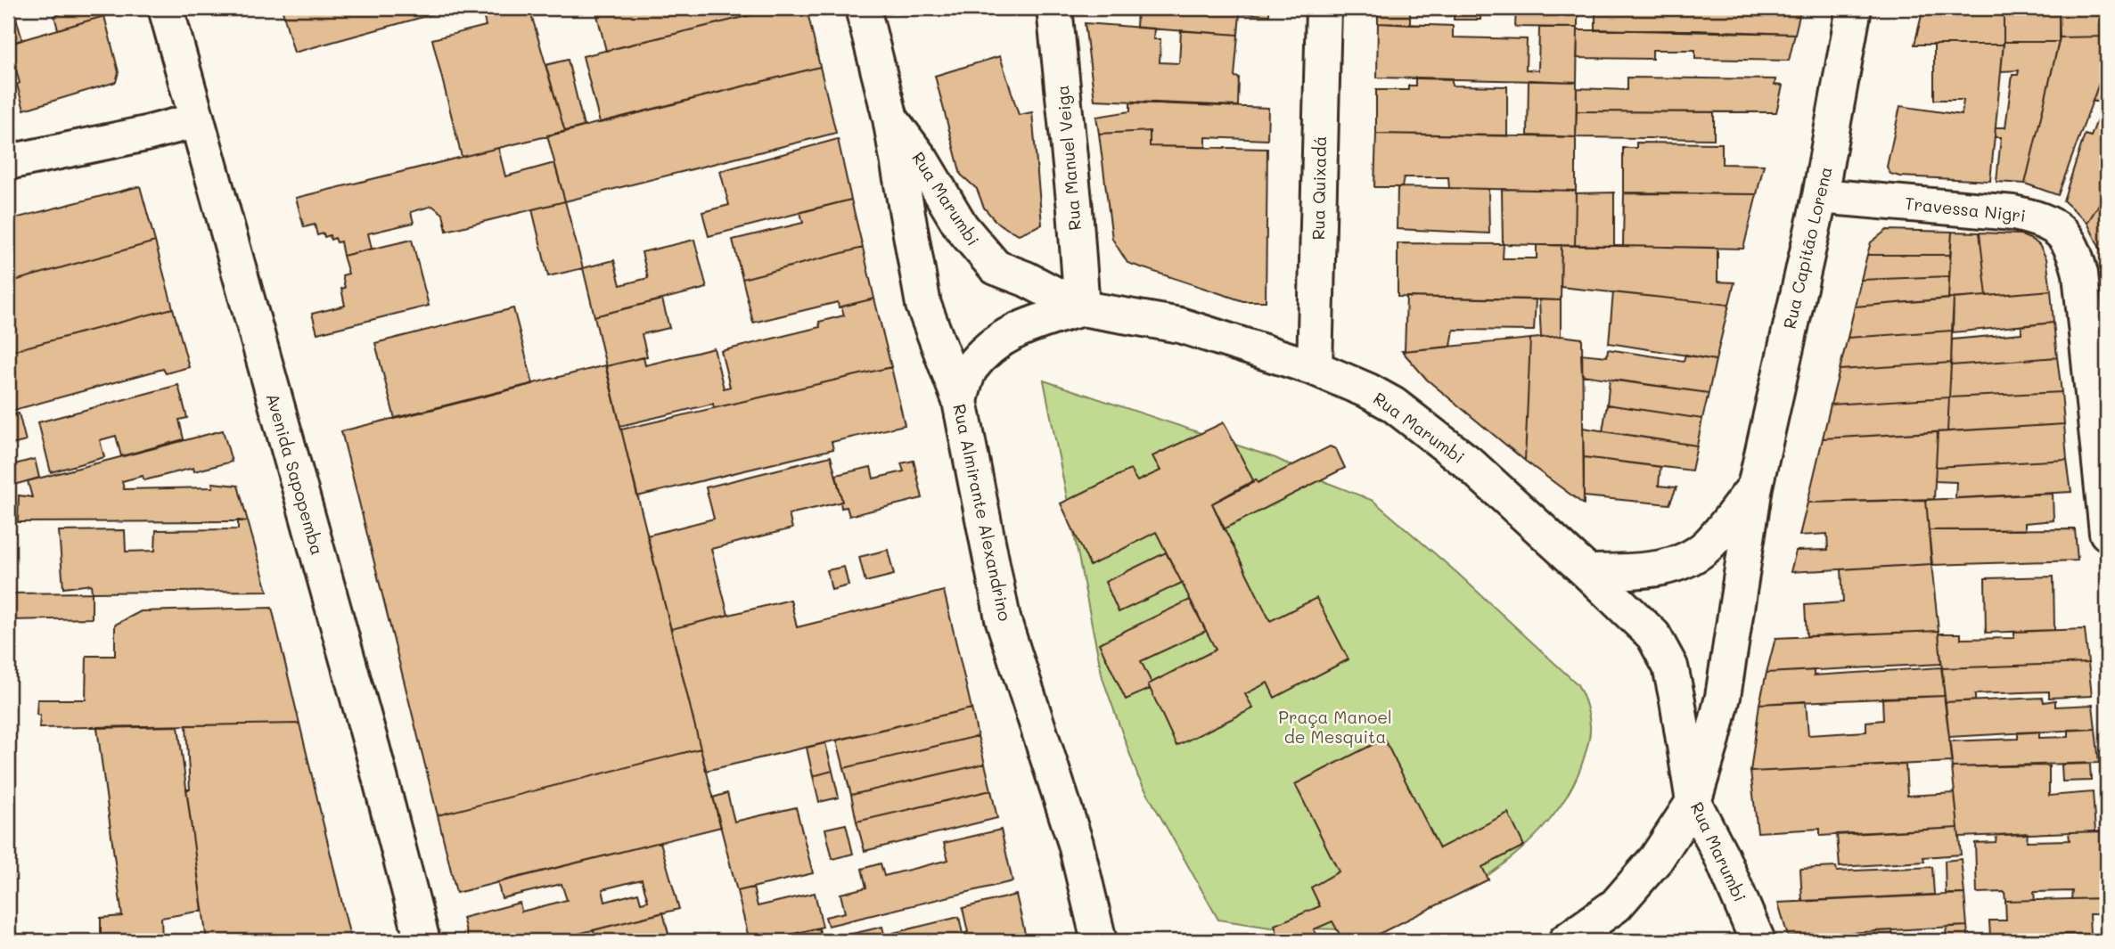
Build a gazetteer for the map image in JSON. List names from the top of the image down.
{
  "streets": {
    "street": [
      "Rua Manuel Veiga",
      "Rua Quixadá",
      "Rua Marumbi",
      "Travessa Nigri",
      "Rua Capitão Lorena",
      "Avenida Sapopemba",
      "Rua Almirante Alexandrino"
    ]
  },
  "crossings": [
    ["Rua Manuel Veiga", "Rua Marumbi"],
    ["Rua Quixadá", "Rua Marumbi"],
    ["Rua Marumbi", "Rua Capitão Lorena"],
    ["Rua Marumbi", "Rua Almirante Alexandrino"],
    ["Travessa Nigri", "Rua Capitão Lorena"]
  ],
  "parks": ["Praça Manoel de Mesquita"]
}
